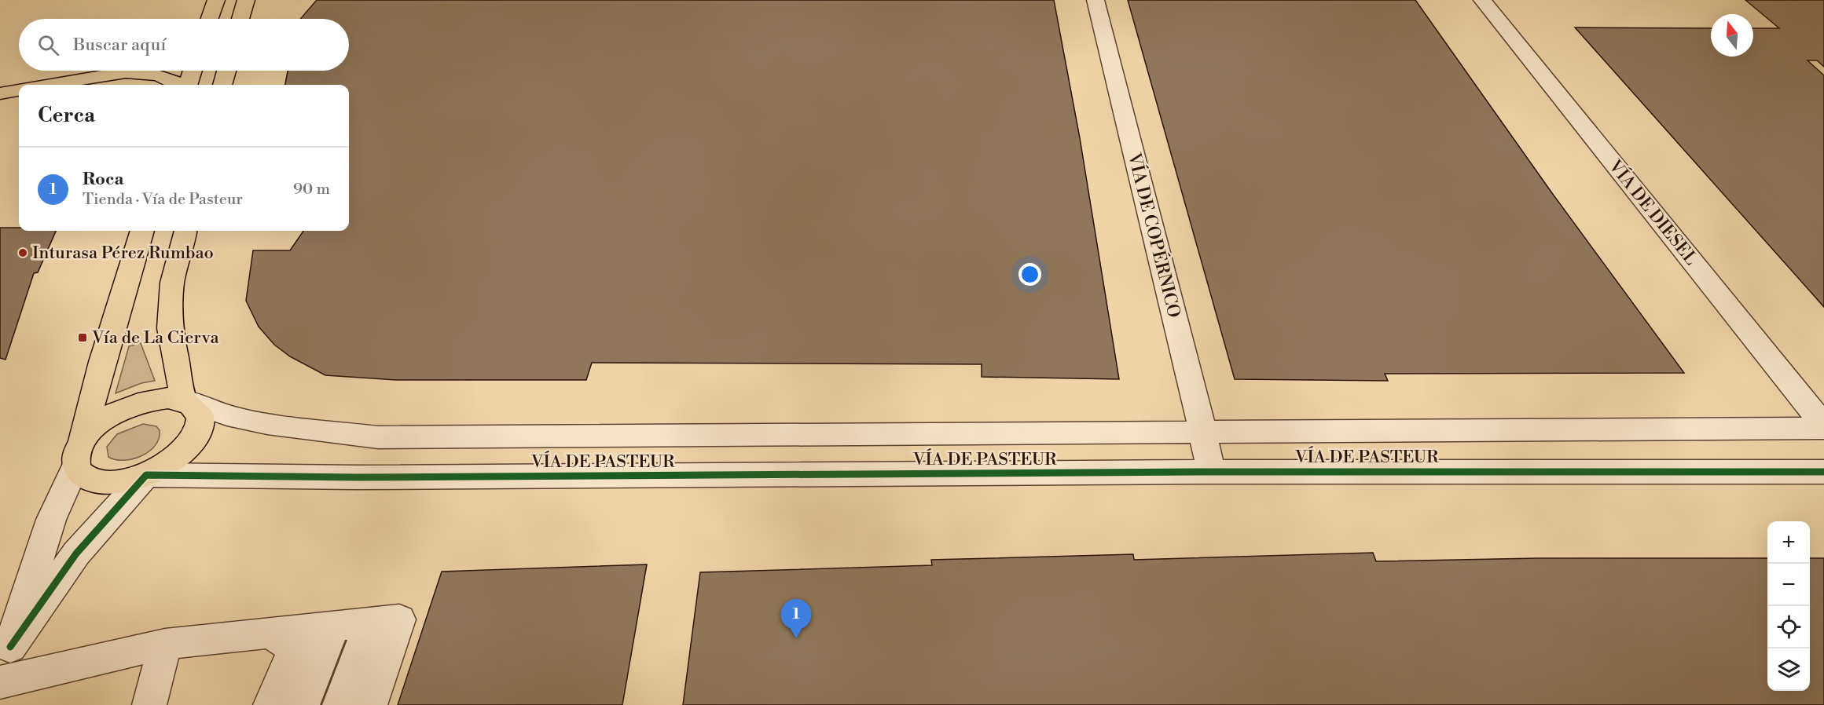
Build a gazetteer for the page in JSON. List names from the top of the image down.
{
  "streets": {
    "street": ["VÍA DE DIESEL", "VÍA DE COPÉRNICO", "VÍA DE PASTEUR"]
  },
  "crossings": [
    ["VÍA DE DIESEL", "VÍA DE PASTEUR"],
    ["VÍA DE COPÉRNICO", "VÍA DE PASTEUR"]
  ],
  "places": {
    "other": ["Inturasa Pérez Rumbao"],
    "transit": ["Vía de La Cierva"]
  },
  "north": "top",
  "page": {
    "search": "Buscar aquí",
    "heading": "Cerca",
    "list": [
      {
        "mark": "1",
        "name": "Roca",
        "note": "Tienda · Vía de Pasteur",
        "value": "90 m"
      }
    ],
    "map_buttons": ["+", "−"],
    "pins": "1"
  }
}
